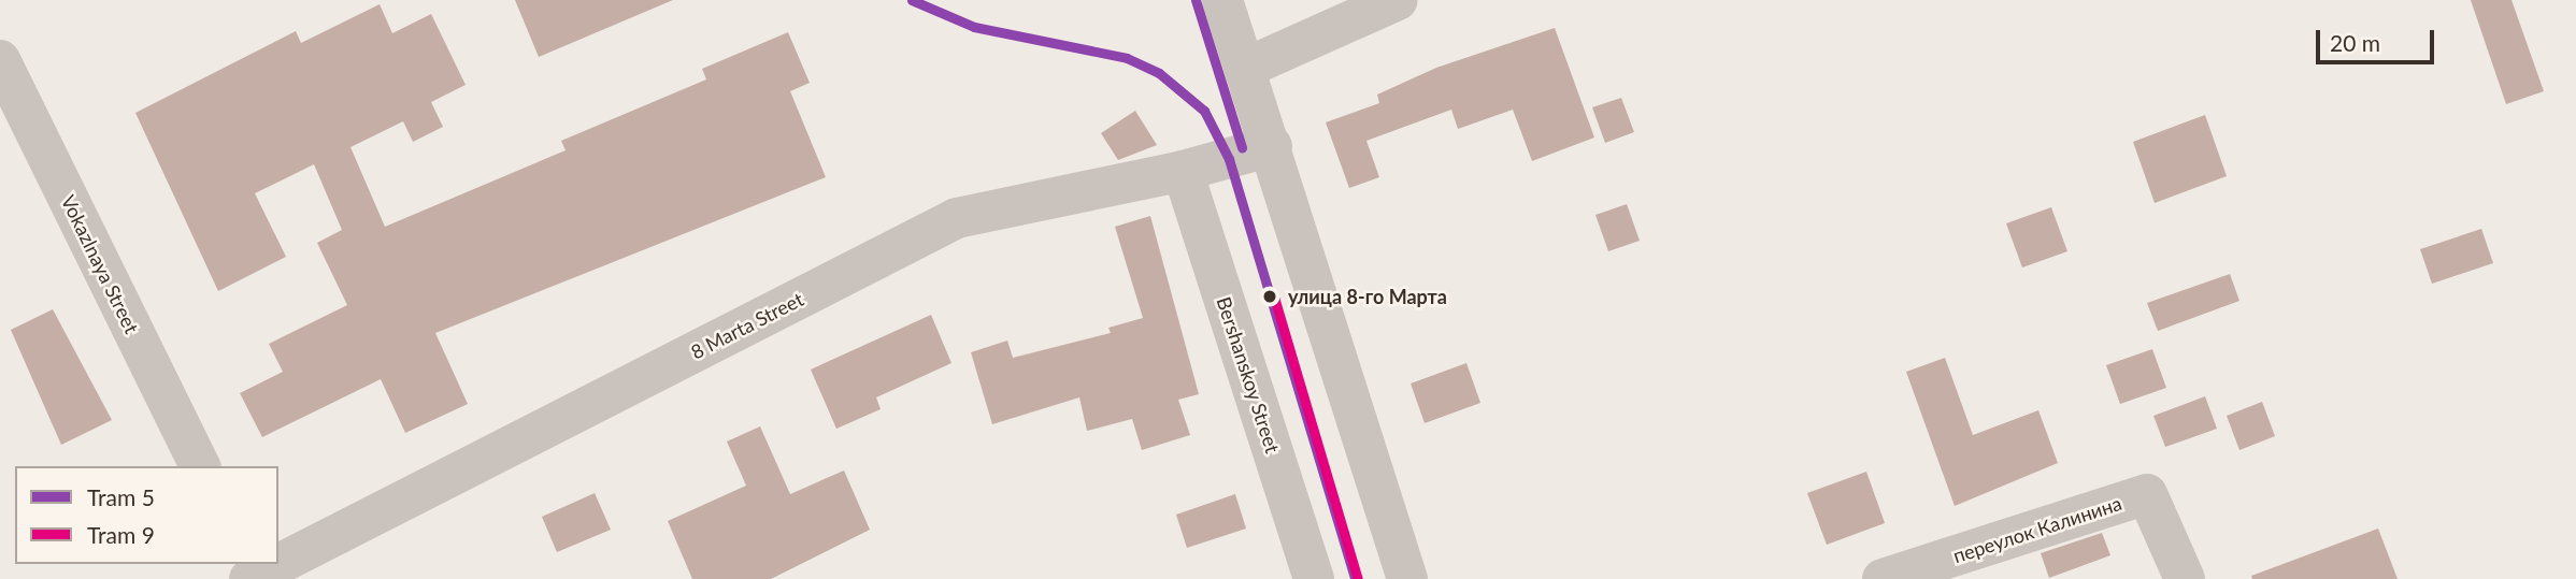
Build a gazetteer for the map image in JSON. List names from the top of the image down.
{
  "streets": {
    "street": [
      "Vokazlnaya Street",
      "8 Marta Street",
      "Bershanskoy Street",
      "переулок Калинина"
    ]
  },
  "crossings": [
    ["8 Marta Street", "Bershanskoy Street"]
  ],
  "places": ["улица 8-го Марта"],
  "lines": ["tram line 5", "tram line 9"],
  "legend": ["Tram 5", "Tram 9"],
  "scale_bar": "20 m"
}
